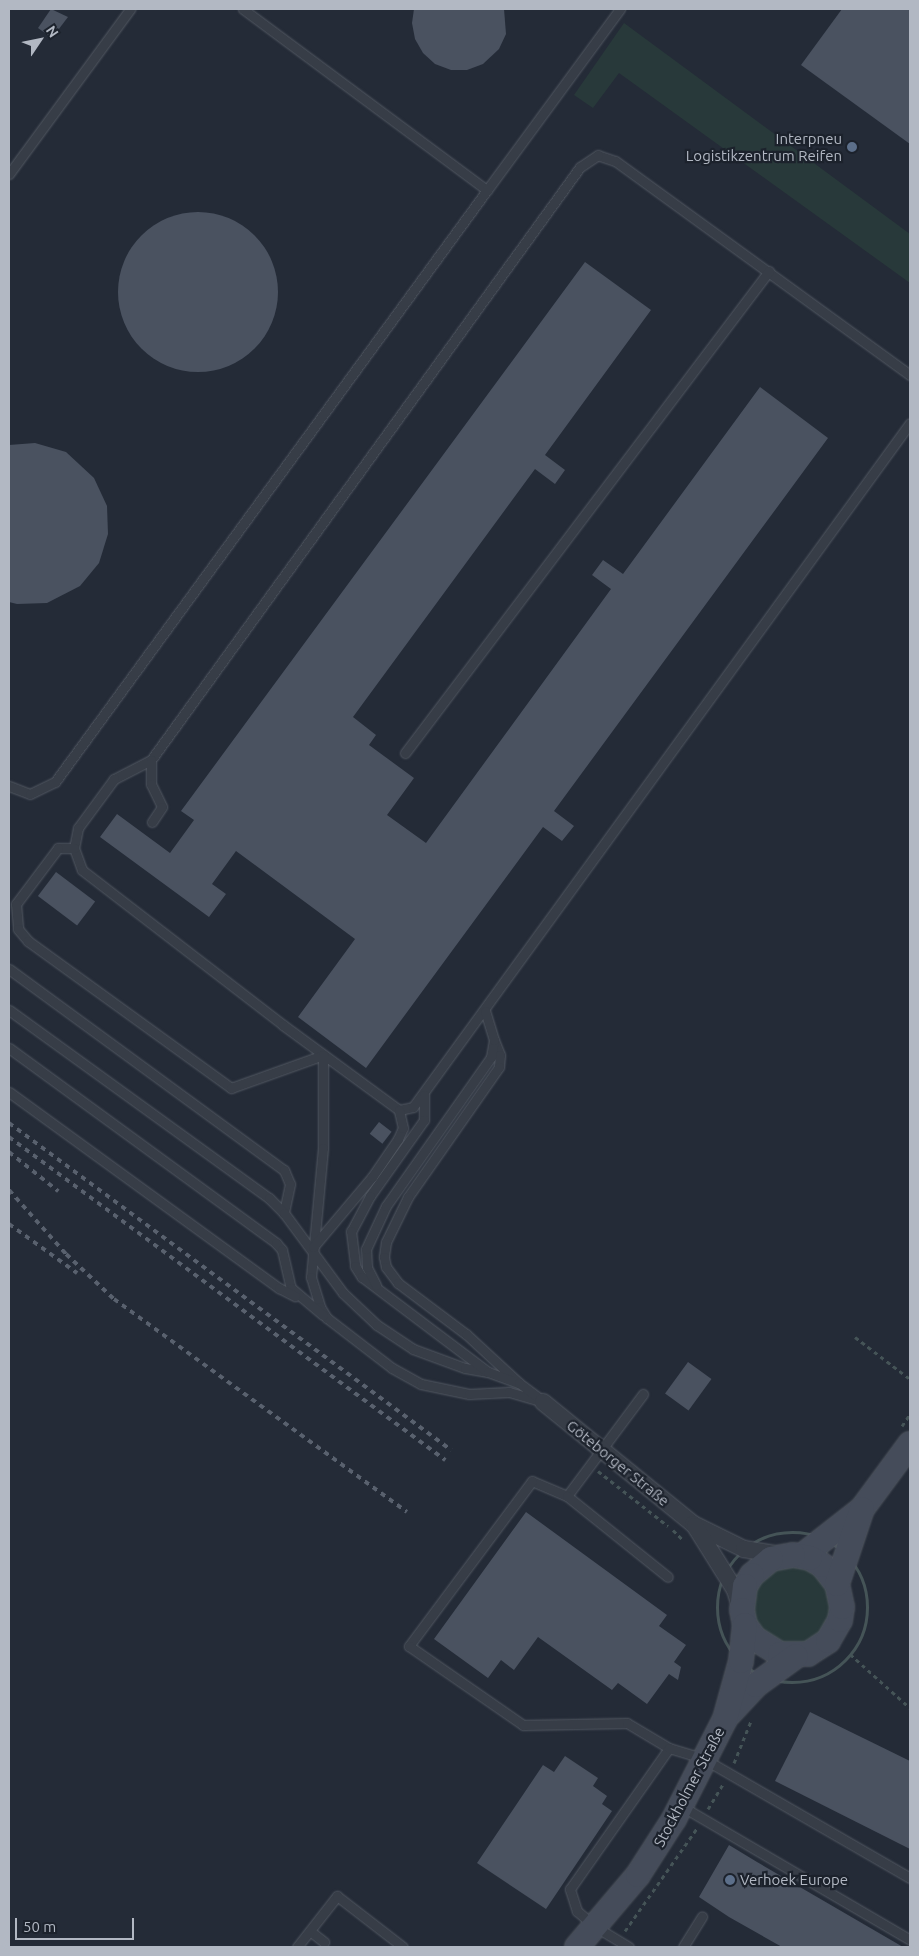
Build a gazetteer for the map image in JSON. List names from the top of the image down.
{
  "streets": {
    "street": ["Göteborger Straße", "Stockholmer Straße"]
  },
  "crossings": [
    ["Göteborger Straße", "Stockholmer Straße"]
  ],
  "places": ["Interpneu Logistikzentrum Reifen", "Verhoek Europe"],
  "scale_bar": "50 m",
  "north": "top right"
}
